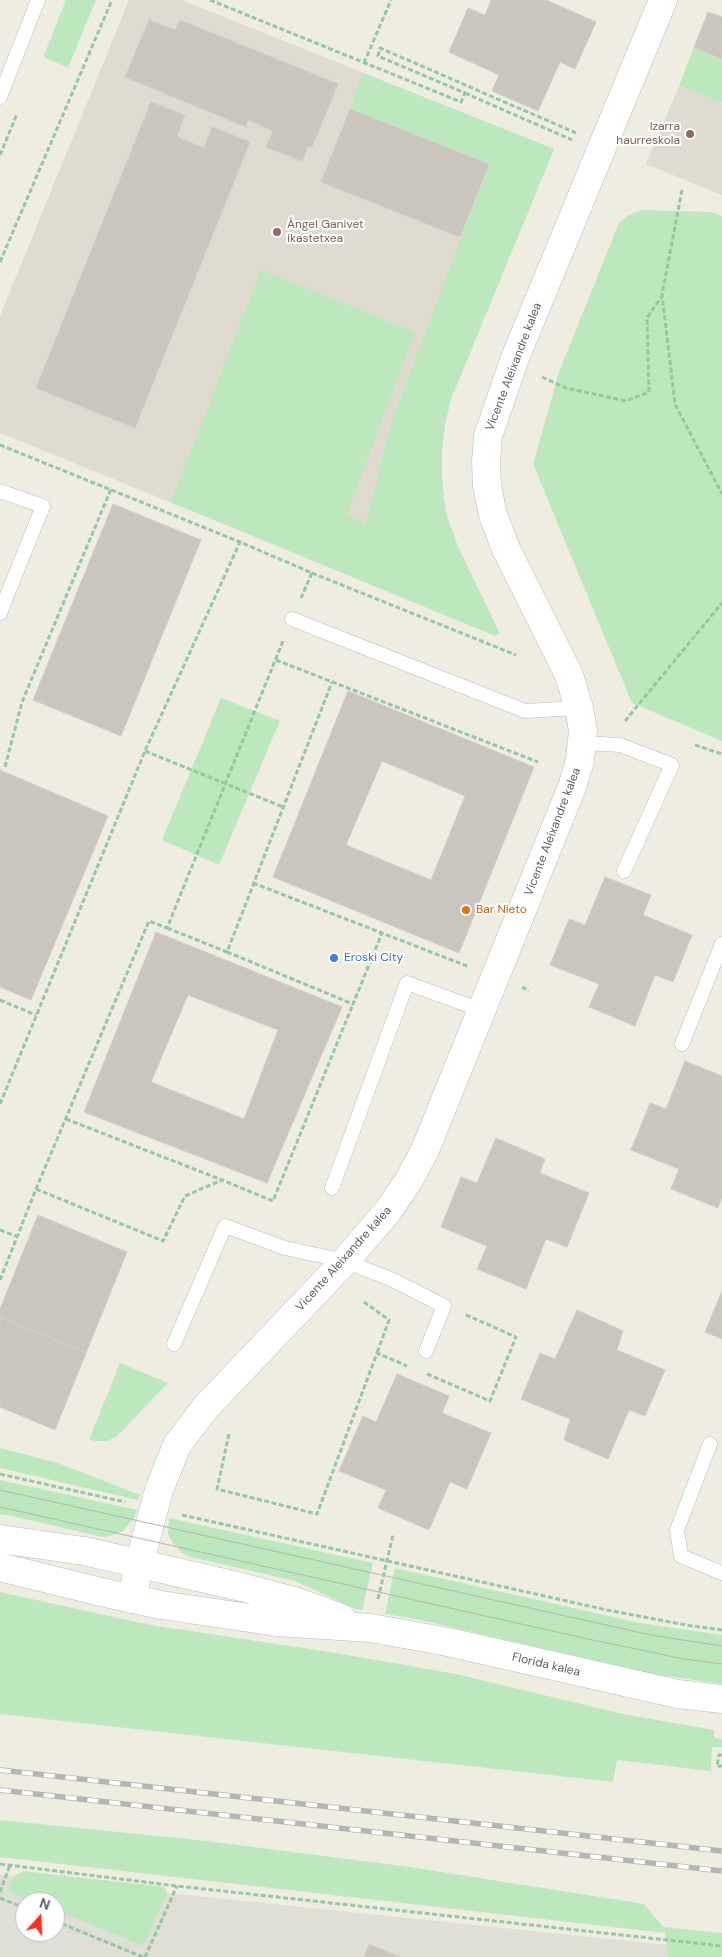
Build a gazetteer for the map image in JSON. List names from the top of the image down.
{
  "streets": {
    "street": ["Vicente Aleixandre kalea", "Florida kalea"]
  },
  "places": [
    "Izarra haurreskola",
    "Ángel Ganivet ikastetxea",
    "Bar Nieto",
    "Eroski City"
  ],
  "north": "top"
}
